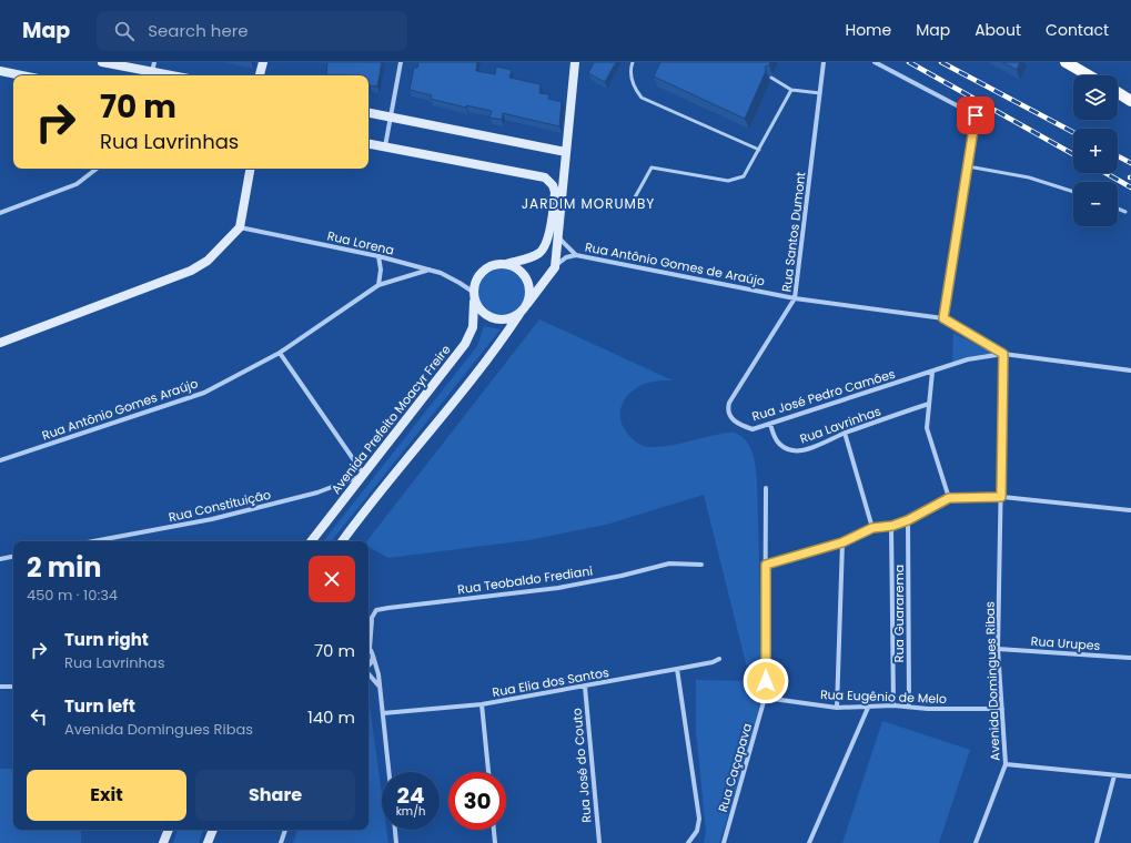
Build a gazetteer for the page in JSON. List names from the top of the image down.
{
  "streets": {
    "main road": ["Avenida Prefeito Moacyr Freire"],
    "street": [
      "Rua Santos Dumont",
      "Rua Lorena",
      "Rua Antônio Gomes de Araújo",
      "Rua José Pedro Camões",
      "Rua Antônio Gomes Araújo",
      "Rua Lavrinhas",
      "Rua Constituição",
      "Rua Teobaldo Frediani",
      "Rua Guararema",
      "Rua Urupes",
      "Avenida Domingues Ribas",
      "Rua Elia dos Santos",
      "Rua Eugênio de Melo",
      "Rua José do Couto",
      "Rua Caçapava"
    ]
  },
  "crossings": [
    ["Rua Santos Dumont", "Rua Antônio Gomes de Araújo"],
    ["Rua Santos Dumont", "Rua José Pedro Camões"],
    ["Rua Lorena", "Rua Antônio Gomes Araújo"],
    ["Rua Lorena", "Avenida Prefeito Moacyr Freire"],
    ["Rua José Pedro Camões", "Rua Lavrinhas"],
    ["Rua José Pedro Camões", "Avenida Domingues Ribas"],
    ["Avenida Prefeito Moacyr Freire", "Rua Constituição"],
    ["Rua Guararema", "Rua Eugênio de Melo"],
    ["Rua Urupes", "Avenida Domingues Ribas"],
    ["Avenida Domingues Ribas", "Rua Eugênio de Melo"],
    ["Rua Elia dos Santos", "Rua José do Couto"],
    ["Rua Eugênio de Melo", "Rua Caçapava"]
  ],
  "districts": ["JARDIM MORUMBY"],
  "page": {
    "header": "Map",
    "search": "Search here",
    "nav": [
      "Home",
      "Map",
      "About",
      "Contact"
    ],
    "map_buttons": ["+", "−"],
    "turn": ["70 m", "Rua Lavrinhas"],
    "heading": ["2 min", "450 m · 10:34"],
    "list": [
      {
        "name": "Turn right",
        "note": "Rua Lavrinhas",
        "value": "70 m"
      },
      {
        "name": "Turn left",
        "note": "Avenida Domingues Ribas",
        "value": "140 m"
      }
    ],
    "buttons": ["Exit", "Share"],
    "speed": "24 km/h",
    "limit": "30"
  }
}
